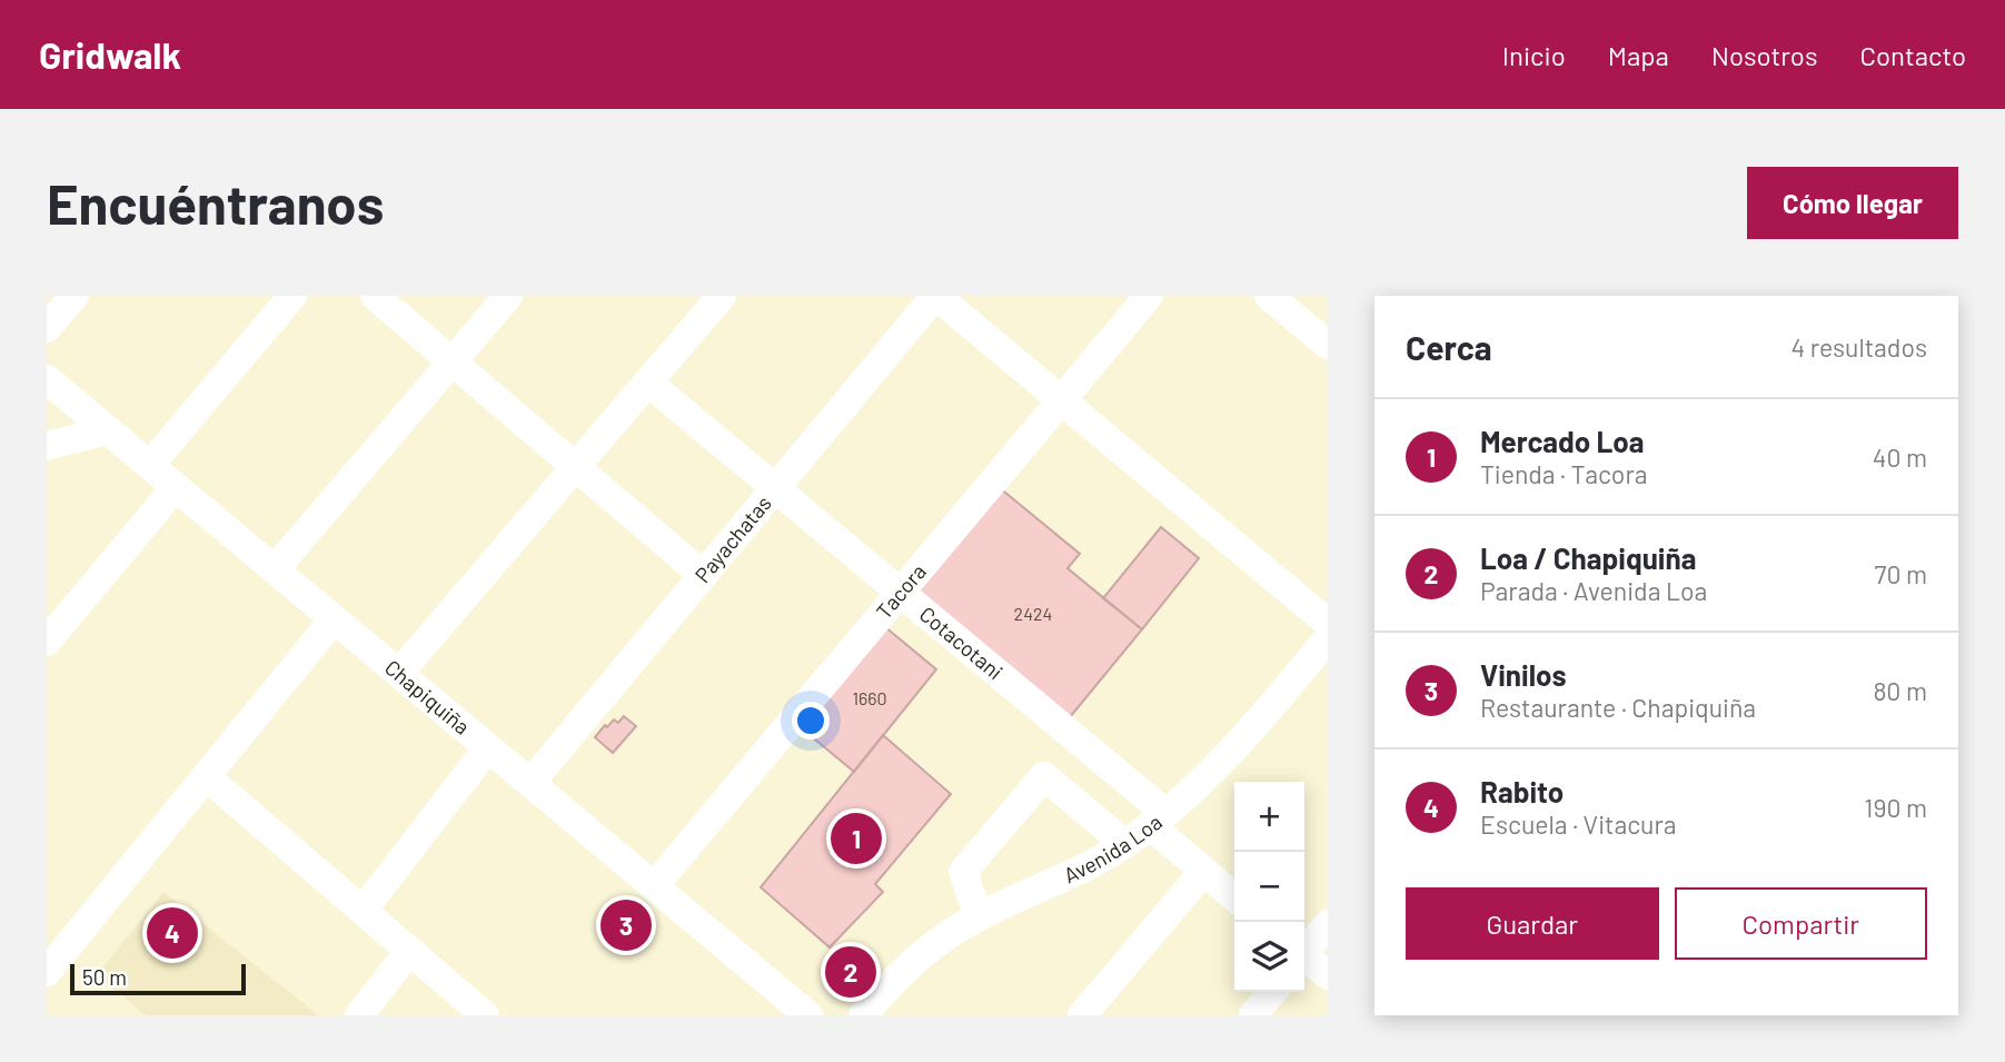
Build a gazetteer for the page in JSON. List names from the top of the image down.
{
  "streets": {
    "street": [
      "Payachatas",
      "Tacora",
      "Cotacotani",
      "Chapiquiña",
      "Avenida Loa"
    ]
  },
  "crossings": [
    ["Payachatas", "Cotacotani"],
    ["Payachatas", "Chapiquiña"],
    ["Tacora", "Cotacotani"],
    ["Tacora", "Chapiquiña"],
    ["Cotacotani", "Avenida Loa"]
  ],
  "house_numbers": ["2424", "1660"],
  "scale_bar": "50 m",
  "page": {
    "header": "Gridwalk",
    "nav": [
      "Inicio",
      "Mapa",
      "Nosotros",
      "Contacto"
    ],
    "buttons": [
      "Cómo llegar",
      ["Guardar", "Compartir"]
    ],
    "title": "Encuéntranos",
    "heading": ["Cerca", "4 resultados"],
    "list": [
      {
        "mark": "1",
        "name": "Mercado Loa",
        "note": "Tienda · Tacora",
        "value": "40 m"
      },
      {
        "mark": "2",
        "name": "Loa / Chapiquiña",
        "note": "Parada · Avenida Loa",
        "value": "70 m"
      },
      {
        "mark": "3",
        "name": "Vinilos",
        "note": "Restaurante · Chapiquiña",
        "value": "80 m"
      },
      {
        "mark": "4",
        "name": "Rabito",
        "note": "Escuela · Vitacura",
        "value": "190 m"
      }
    ],
    "map_buttons": ["+", "−"],
    "pins": [
      "1",
      "3",
      "4",
      "2"
    ],
    "scale": "50 m"
  }
}
